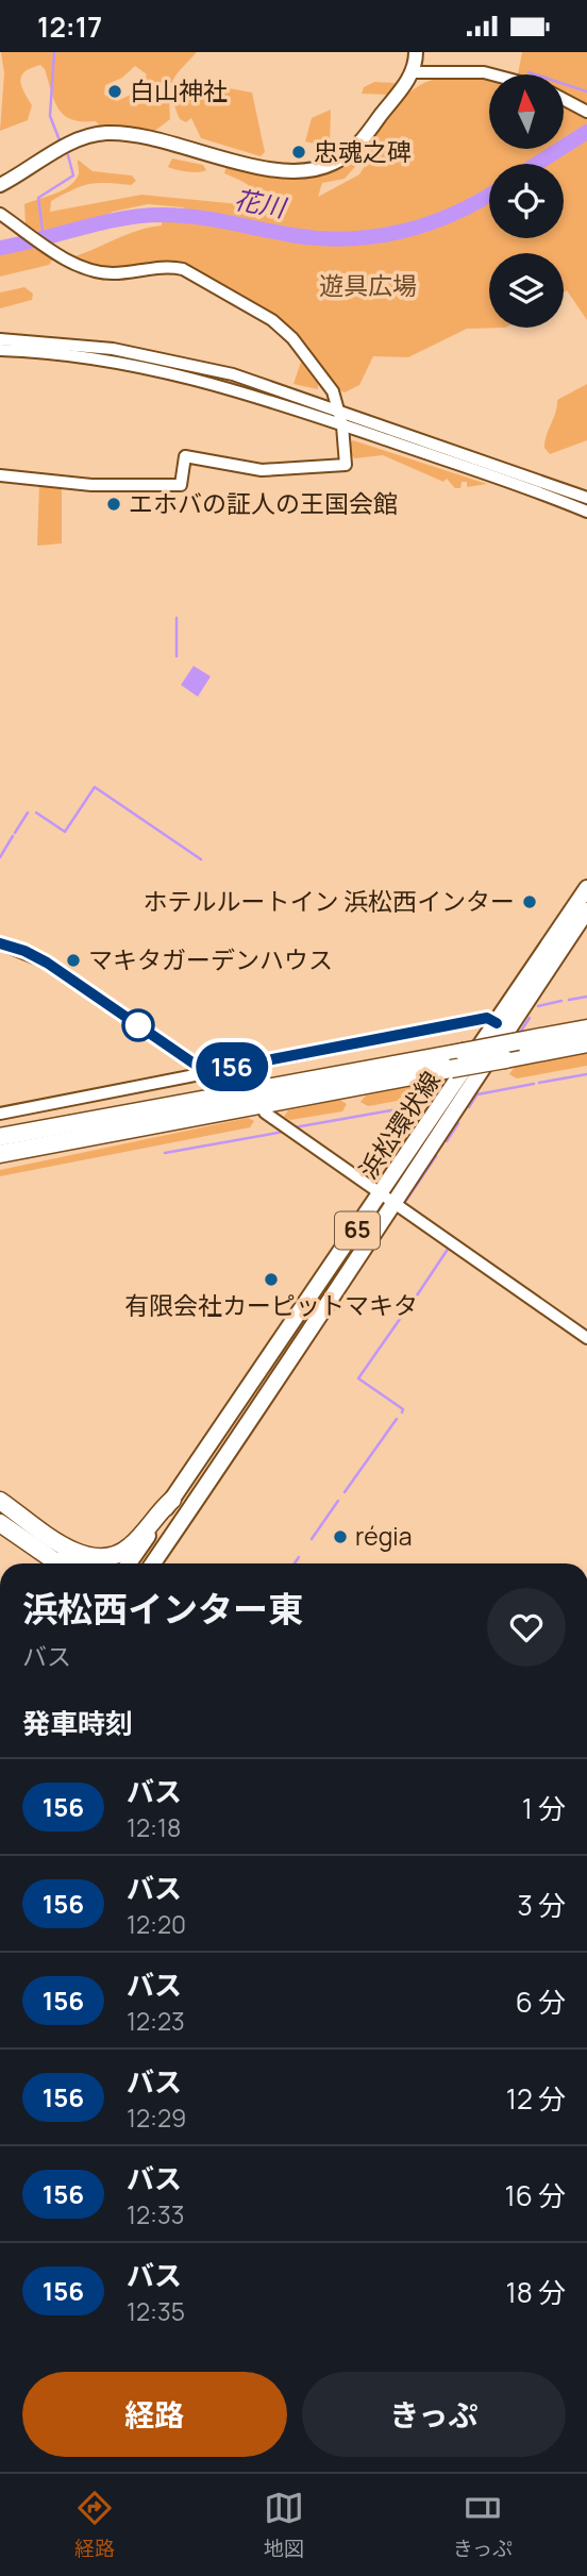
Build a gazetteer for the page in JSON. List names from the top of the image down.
{
  "streets": {
    "main road": ["浜松環状線", "65"]
  },
  "water": ["花川"],
  "parks": ["遊具広場"],
  "places": [
    "白山神社",
    "忠魂之碑",
    "エホバの証人の王国会館",
    "ホテルルートイン 浜松西インター",
    "マキタガーデンハウス",
    "有限会社カーピットマキタ",
    "régia"
  ],
  "lines": ["bus line 156"],
  "north": "top",
  "page": {
    "status": "12:17",
    "on_map": "156",
    "heading": [
      ["浜松西インター東", "バス"],
      "発車時刻"
    ],
    "list": [
      {
        "mark": "156",
        "name": "バス",
        "note": "12:18",
        "value": "1 分"
      },
      {
        "mark": "156",
        "name": "バス",
        "note": "12:20",
        "value": "3 分"
      },
      {
        "mark": "156",
        "name": "バス",
        "note": "12:23",
        "value": "6 分"
      },
      {
        "mark": "156",
        "name": "バス",
        "note": "12:29",
        "value": "12 分"
      },
      {
        "mark": "156",
        "name": "バス",
        "note": "12:33",
        "value": "16 分"
      },
      {
        "mark": "156",
        "name": "バス",
        "note": "12:35",
        "value": "18 分"
      }
    ],
    "buttons": ["経路", "きっぷ"],
    "tabs": ["経路", "地図", "きっぷ"]
  }
}
